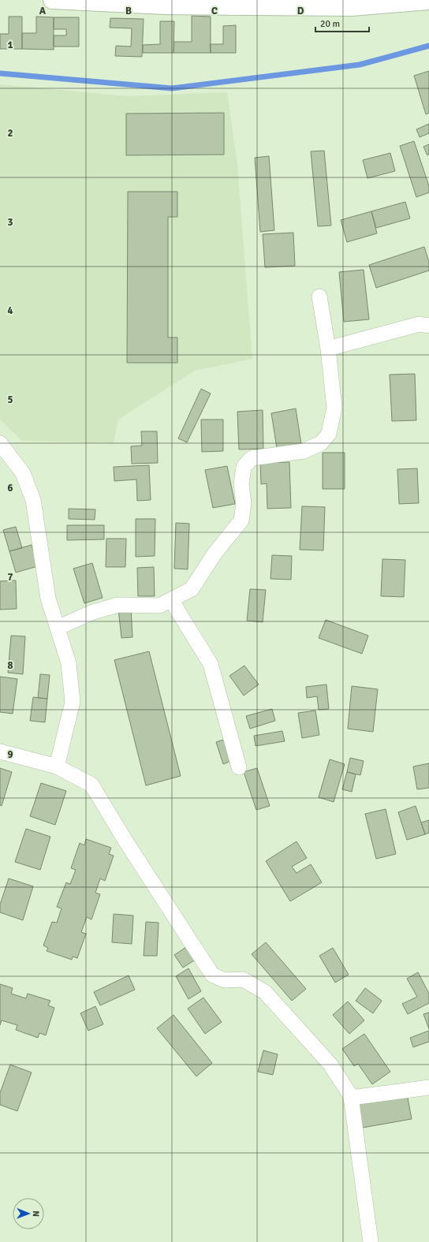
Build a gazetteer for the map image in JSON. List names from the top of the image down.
{
  "scale_bar": "20 m",
  "north": "right",
  "grid": {
    "columns": [
      "A",
      "B",
      "C",
      "D"
    ],
    "rows": [
      "1",
      "2",
      "3",
      "4",
      "5",
      "6",
      "7",
      "8",
      "9"
    ]
  }
}
